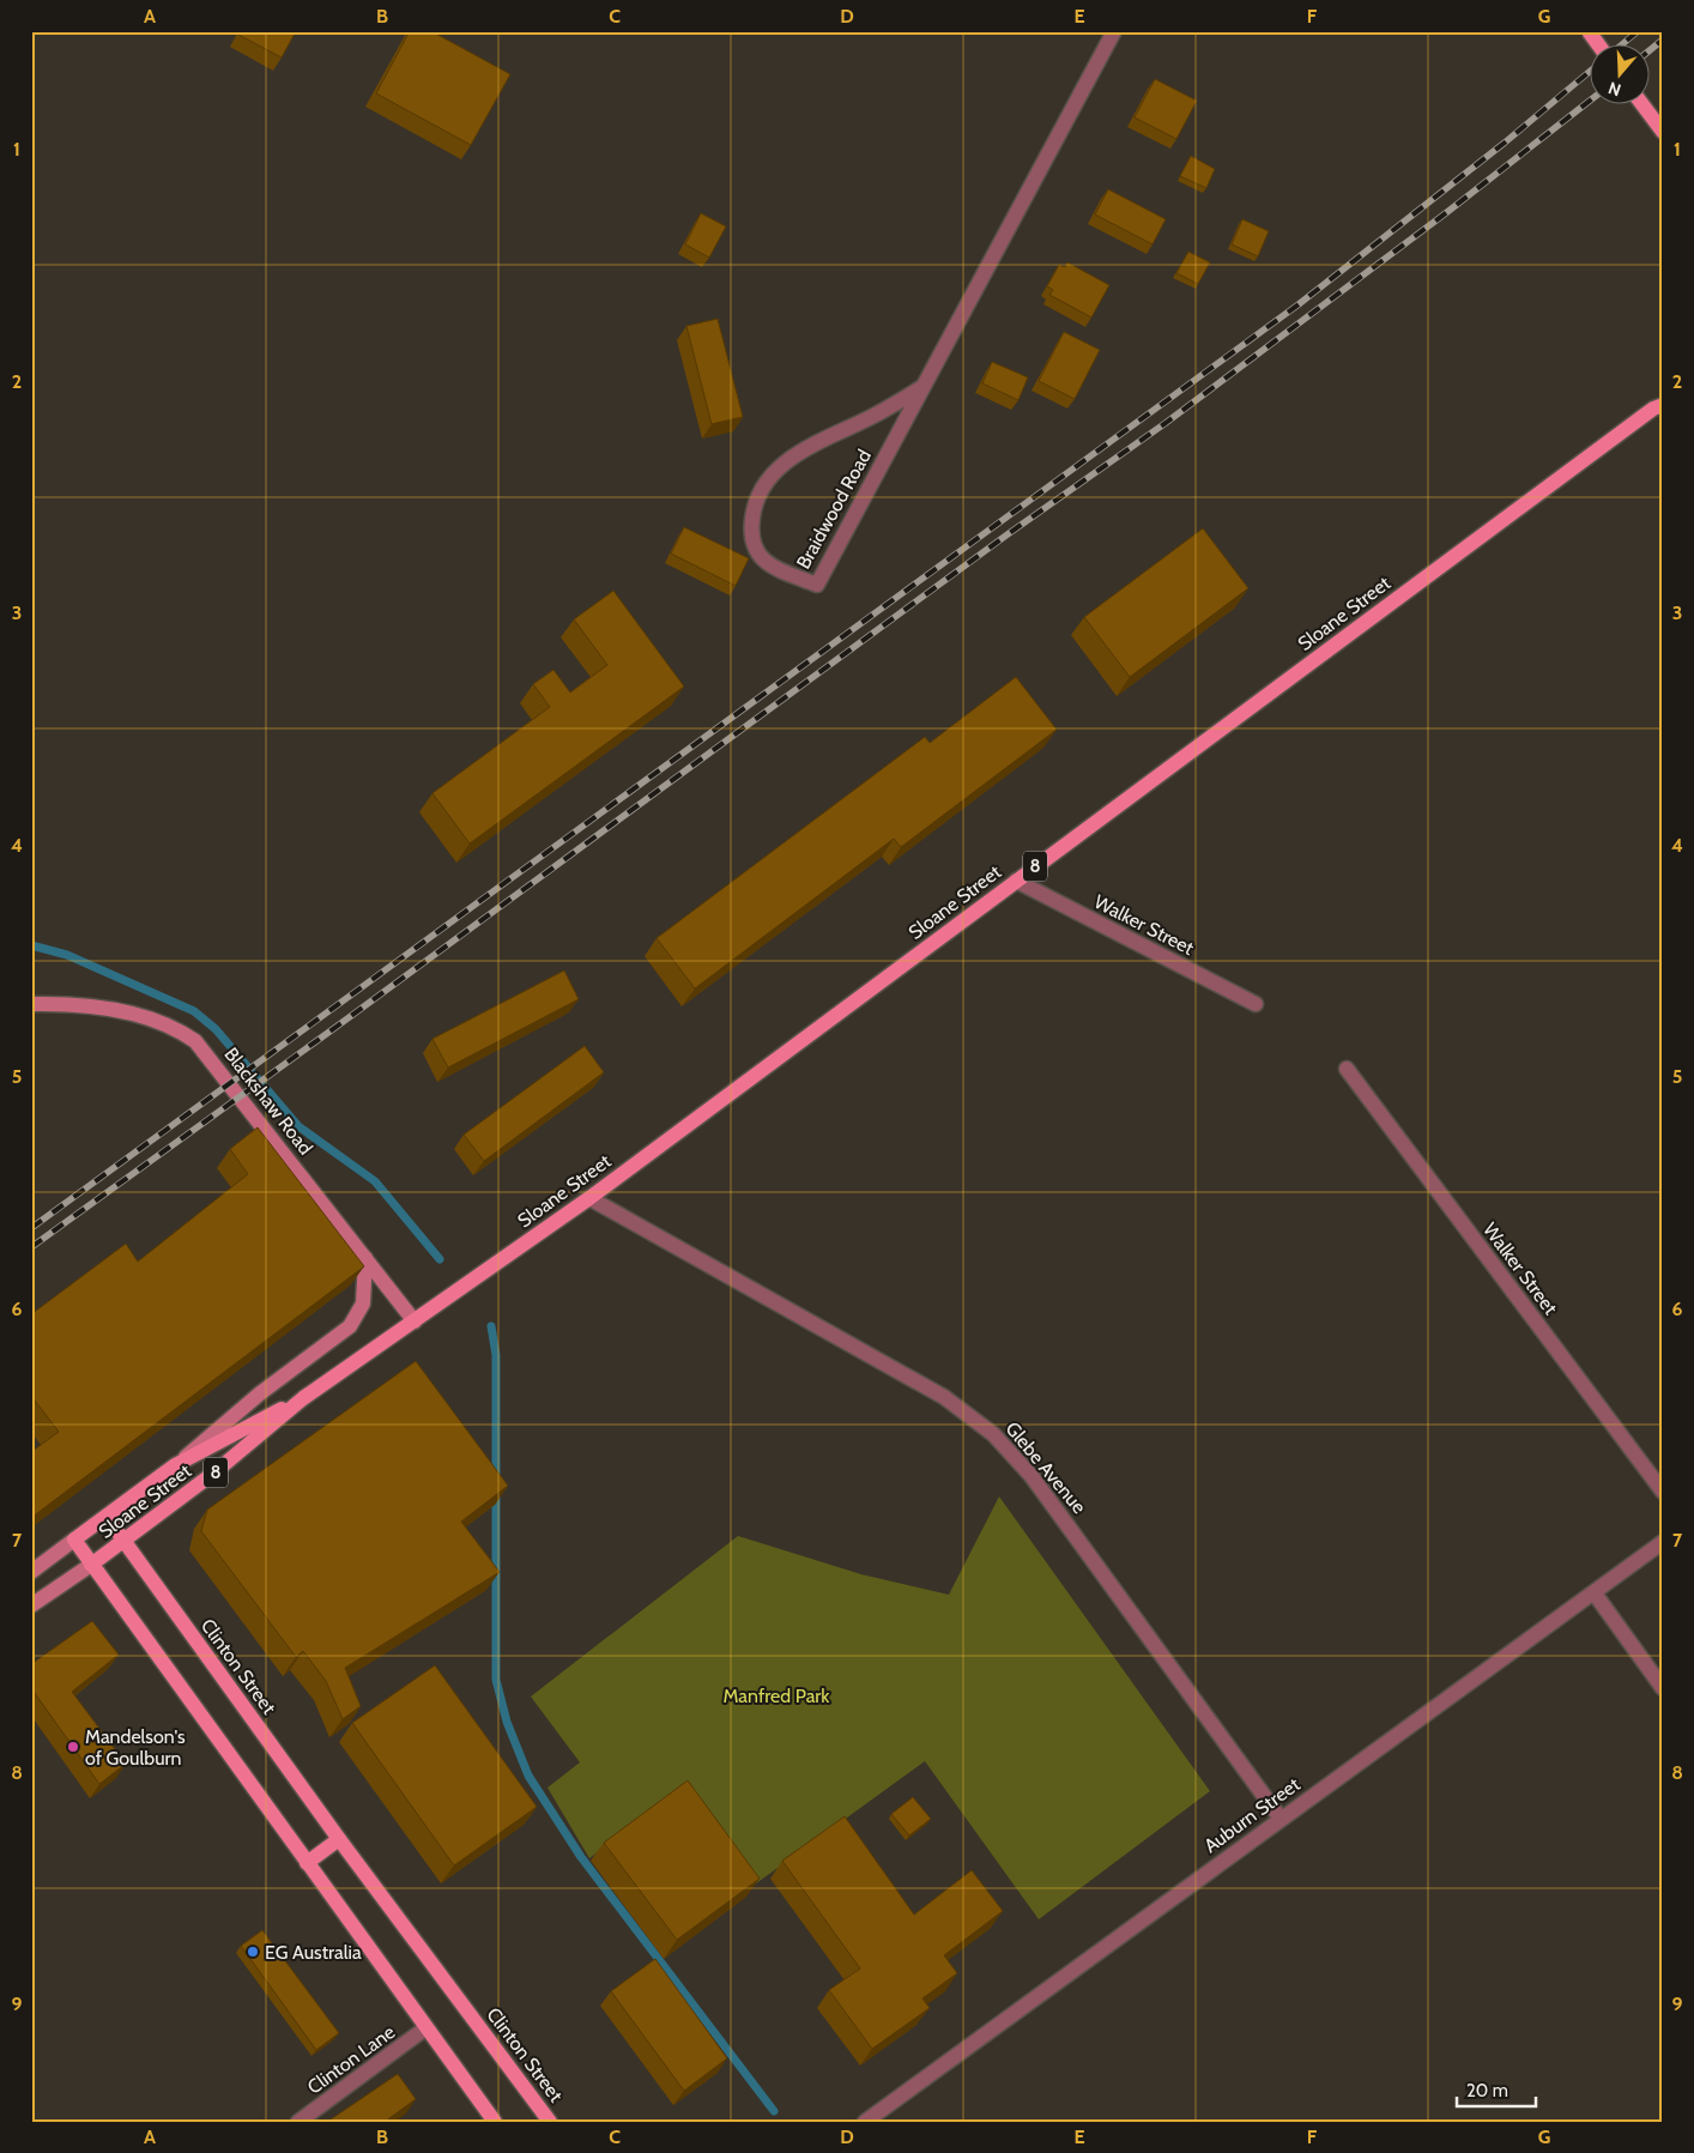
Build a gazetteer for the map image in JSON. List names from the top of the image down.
{
  "streets": {
    "main road": ["Sloane Street", "8", "Clinton Street"],
    "street": [
      "Braidwood Road",
      "Walker Street",
      "Blackshaw Road",
      "Glebe Avenue",
      "Auburn Street",
      "Clinton Lane"
    ]
  },
  "crossings": [
    ["Sloane Street", "Walker Street"],
    ["Sloane Street", "Blackshaw Road"],
    ["Sloane Street", "Glebe Avenue"],
    ["Sloane Street", "Clinton Street"],
    ["Glebe Avenue", "Auburn Street"]
  ],
  "parks": ["Manfred Park"],
  "places": ["Mandelson's of Goulburn", "EG Australia"],
  "scale_bar": "20 m",
  "north": "bottom",
  "grid": {
    "columns": [
      "A",
      "B",
      "C",
      "D",
      "E",
      "F",
      "G"
    ],
    "rows": [
      "1",
      "2",
      "3",
      "4",
      "5",
      "6",
      "7",
      "8",
      "9"
    ]
  }
}
